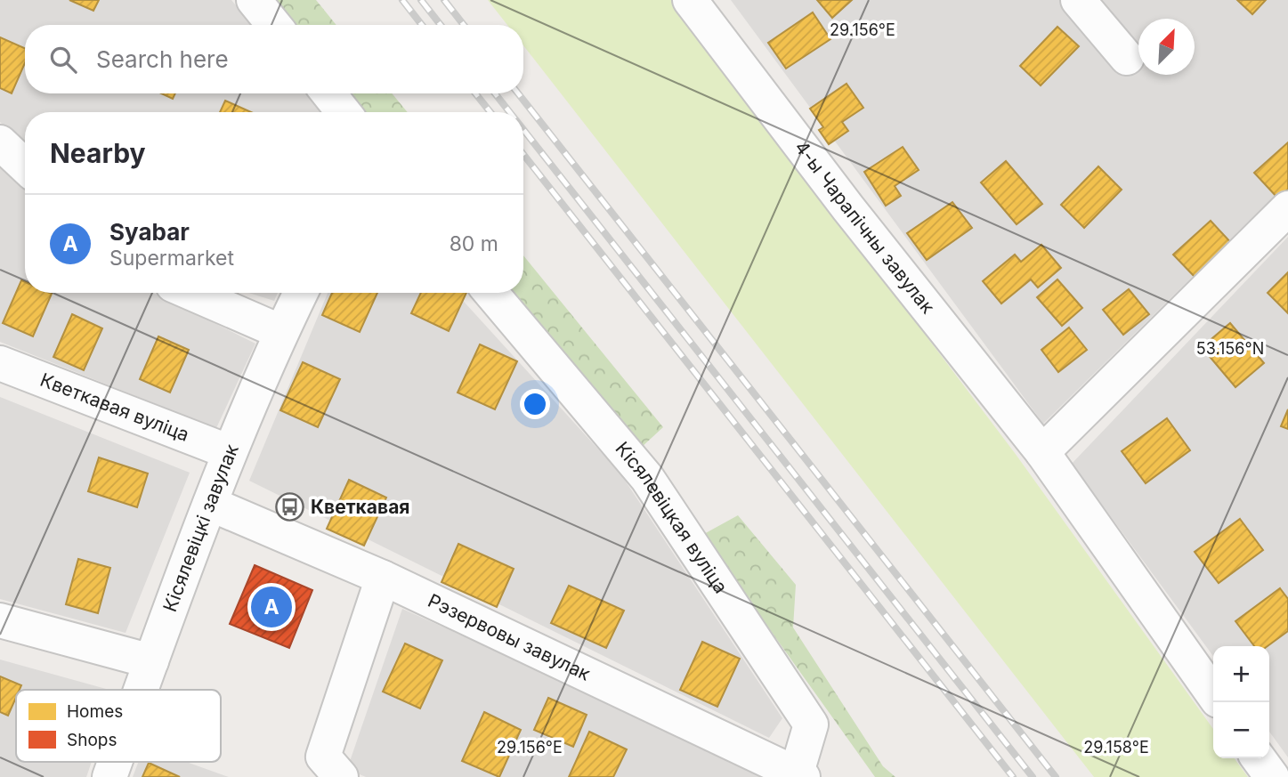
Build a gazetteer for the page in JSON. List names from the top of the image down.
{
  "streets": {
    "street": [
      "4-ы Чарапічны завулак",
      "Кветкавая вуліца",
      "Кісялевіцкая вуліца",
      "Кісялевіцкі завулак",
      "Рэзервовы завулак"
    ]
  },
  "crossings": [
    ["Кветкавая вуліца", "Кісялевіцкі завулак"],
    ["Кісялевіцкая вуліца", "Рэзервовы завулак"],
    ["Кісялевіцкі завулак", "Рэзервовы завулак"]
  ],
  "places": {
    "bus stop": ["Кветкавая"]
  },
  "legend": ["Homes", "Shops"],
  "north": "top right",
  "page": {
    "search": "Search here",
    "heading": "Nearby",
    "list": [
      {
        "mark": "A",
        "name": "Syabar",
        "note": "Supermarket",
        "value": "80 m"
      }
    ],
    "pins": "A",
    "map_buttons": ["+", "−"]
  },
  "coordinates": ["29.156°E", "53.156°N", "29.158°E"]
}
